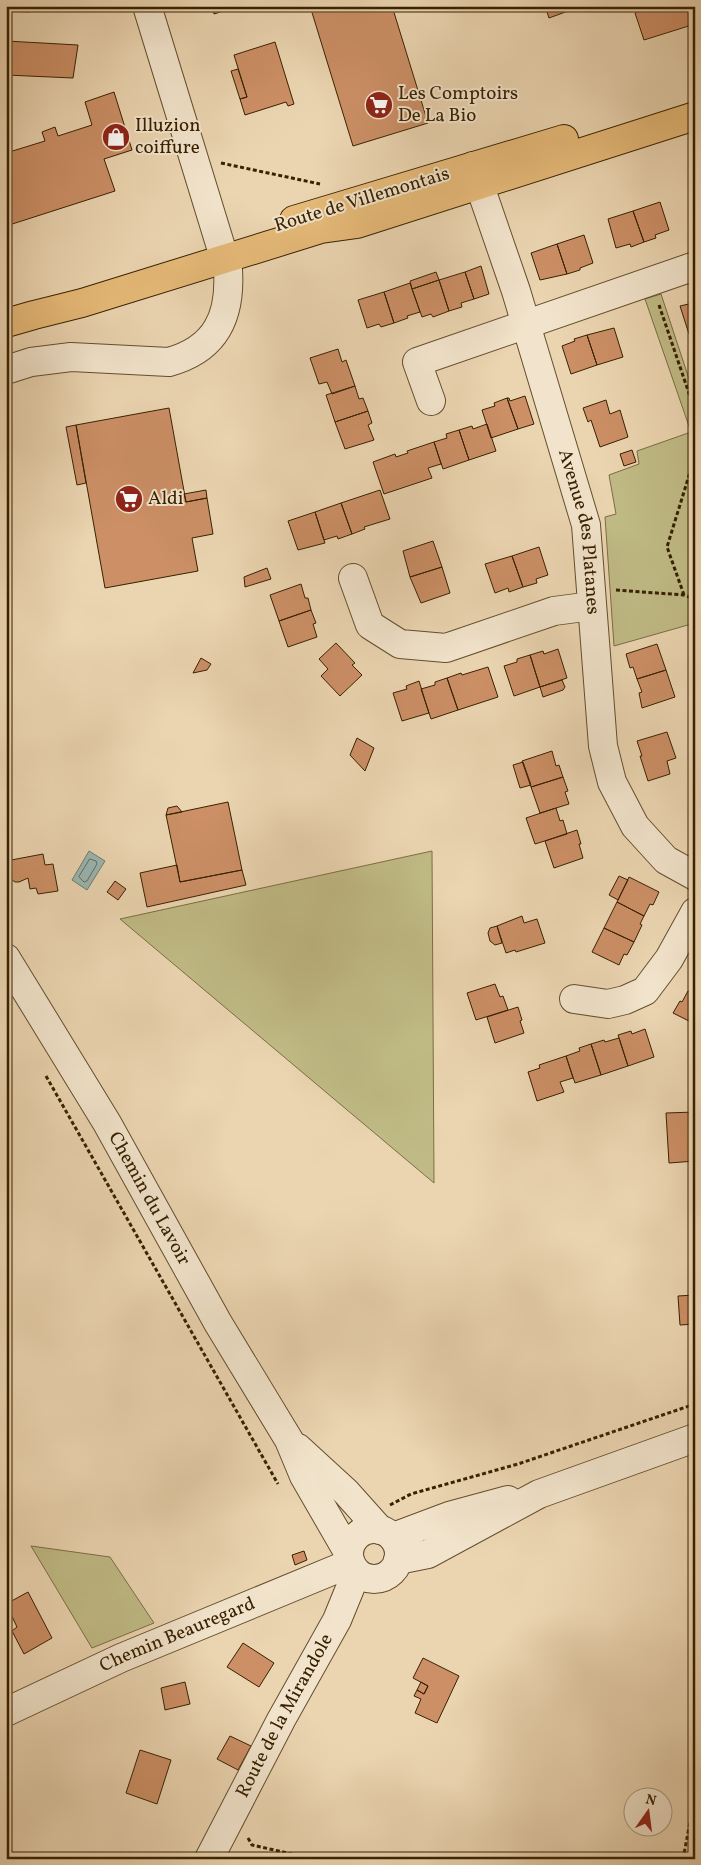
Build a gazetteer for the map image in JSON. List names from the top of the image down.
{
  "streets": {
    "main road": ["Route de Villemontais"],
    "street": [
      "Avenue des Platanes",
      "Chemin du Lavoir",
      "Chemin Beauregard",
      "Route de la Mirandole"
    ]
  },
  "crossings": [
    ["Route de Villemontais", "Avenue des Platanes"],
    ["Chemin du Lavoir", "Chemin Beauregard"],
    ["Chemin du Lavoir", "Route de la Mirandole"],
    ["Chemin Beauregard", "Route de la Mirandole"]
  ],
  "places": {
    "supermarket": ["Les Comptoirs De La Bio", "Aldi"],
    "shop": ["Illuzion coiffure"]
  },
  "north": "top"
}
